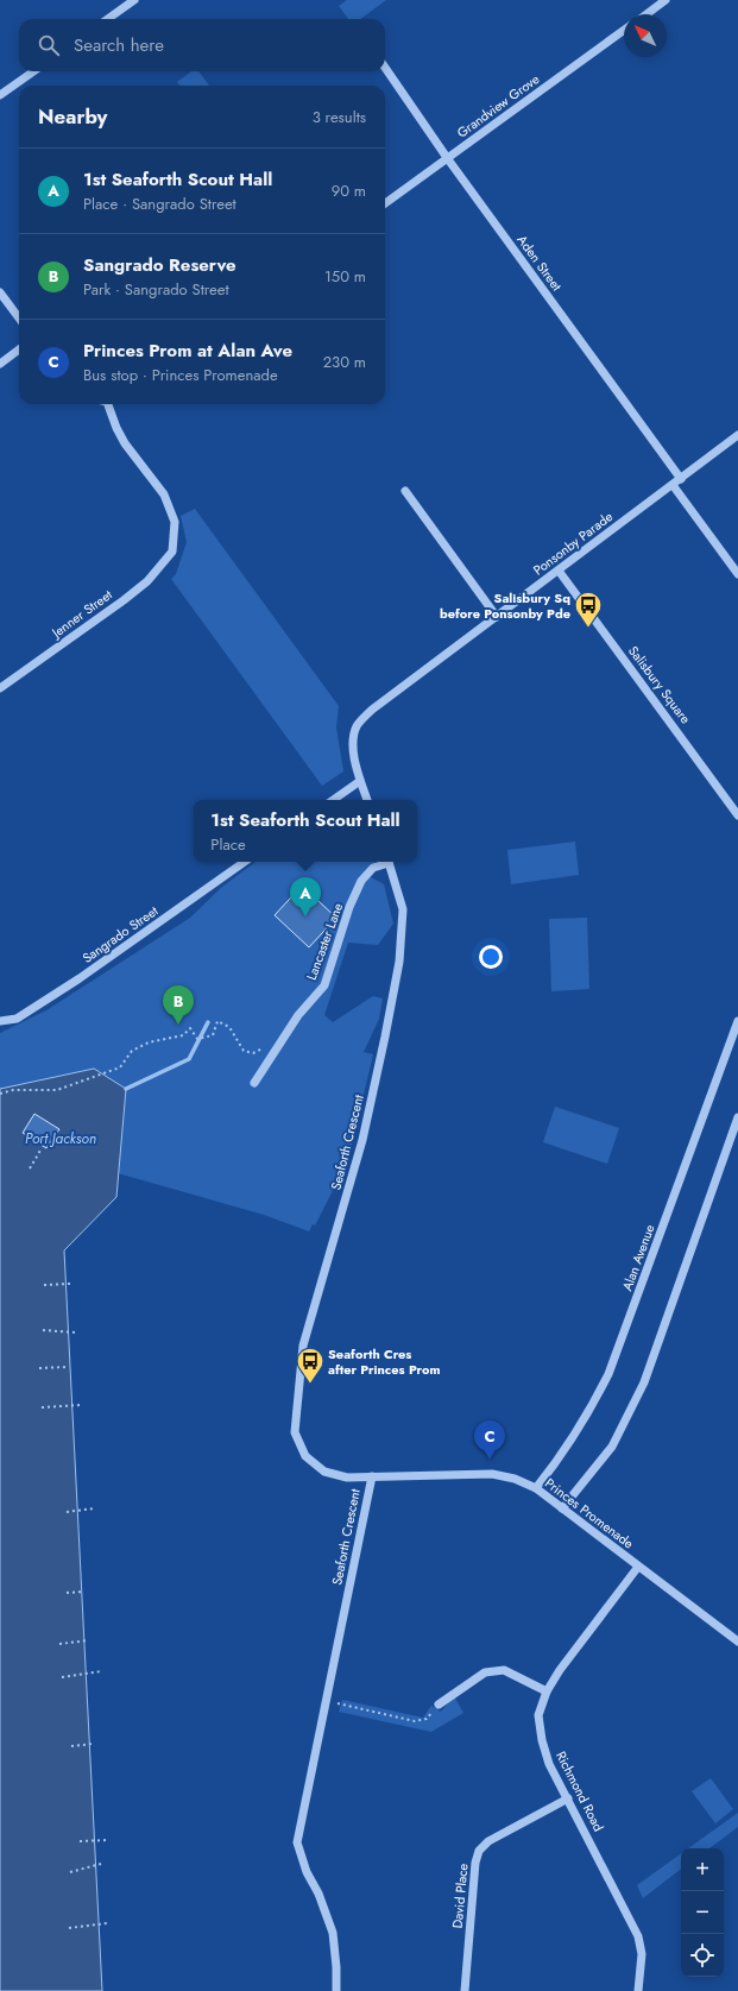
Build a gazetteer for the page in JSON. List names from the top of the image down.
{
  "streets": {
    "street": [
      "Grandview Grove",
      "Aden Street",
      "Ponsonby Parade",
      "Jenner Street",
      "Salisbury Square",
      "Sangrado Street",
      "Lancaster Lane",
      "Seaforth Crescent",
      "Alan Avenue",
      "Princes Promenade",
      "Richmond Road",
      "David Place"
    ]
  },
  "crossings": [
    ["Grandview Grove", "Aden Street"],
    ["Aden Street", "Ponsonby Parade"],
    ["Ponsonby Parade", "Salisbury Square"],
    ["Seaforth Crescent", "Princes Promenade"],
    ["Alan Avenue", "Princes Promenade"],
    ["Princes Promenade", "Richmond Road"],
    ["Richmond Road", "David Place"]
  ],
  "water": ["Port Jackson"],
  "places": {
    "bus stop": ["Salisbury Sq before Ponsonby Pde", "Seaforth Cres after Princes Prom"]
  },
  "north": "top left",
  "page": {
    "search": "Search here",
    "heading": ["Nearby", "3 results"],
    "list": [
      {
        "mark": "A",
        "name": "1st Seaforth Scout Hall",
        "note": "Place · Sangrado Street",
        "value": "90 m"
      },
      {
        "mark": "B",
        "name": "Sangrado Reserve",
        "note": "Park · Sangrado Street",
        "value": "150 m"
      },
      {
        "mark": "C",
        "name": "Princes Prom at Alan Ave",
        "note": "Bus stop · Princes Promenade",
        "value": "230 m"
      }
    ],
    "popup": ["1st Seaforth Scout Hall", "Place"],
    "pins": ["A", "B", "C"],
    "map_buttons": ["+", "−"]
  }
}
